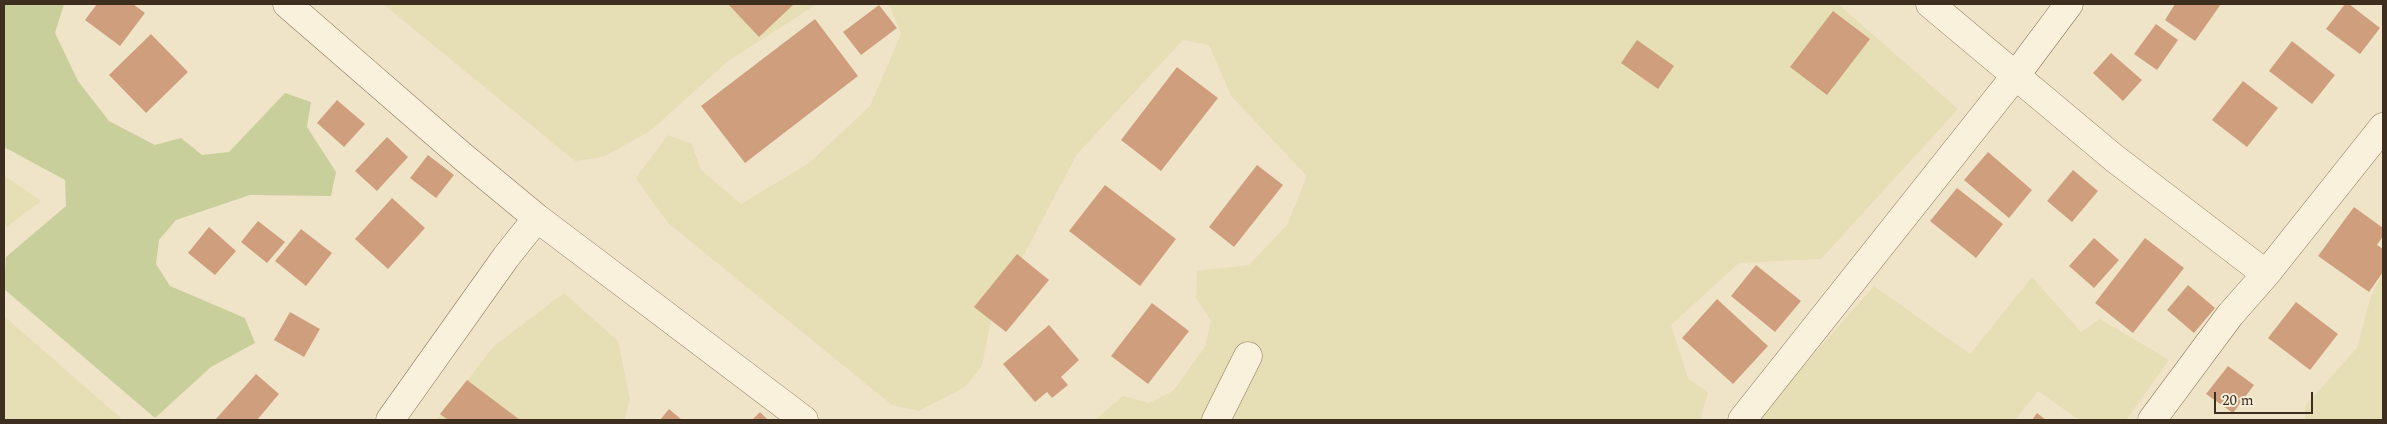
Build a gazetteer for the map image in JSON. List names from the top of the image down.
{
  "scale_bar": "20 m"
}
